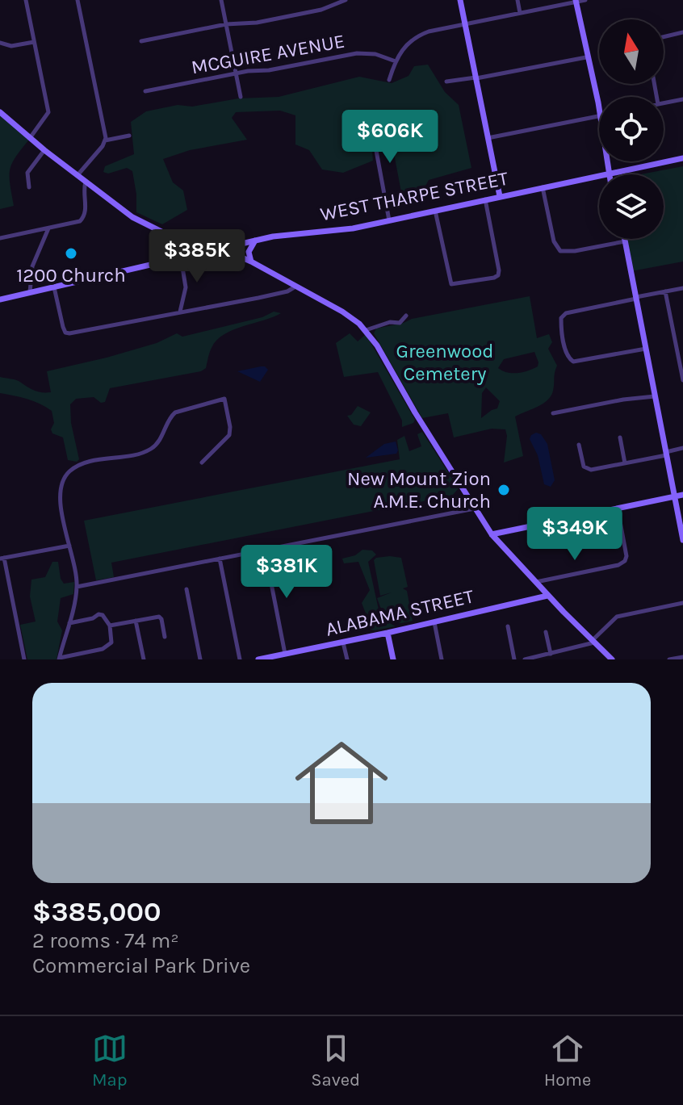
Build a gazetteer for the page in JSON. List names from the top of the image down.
{
  "streets": {
    "main road": ["WEST THARPE STREET", "ALABAMA STREET"],
    "street": ["MCGUIRE AVENUE"]
  },
  "parks": ["Greenwood Cemetery"],
  "places": ["1200 Church", "New Mount Zion A.M.E. Church"],
  "north": "top",
  "page": {
    "price": [
      "$606K",
      "$385K",
      "$349K",
      "$381K"
    ],
    "list": [
      {
        "name": "$385,000",
        "note": "2 rooms · 74 m² · Commercial Park Drive"
      }
    ],
    "tabs": ["Map", "Saved", "Home"]
  }
}
